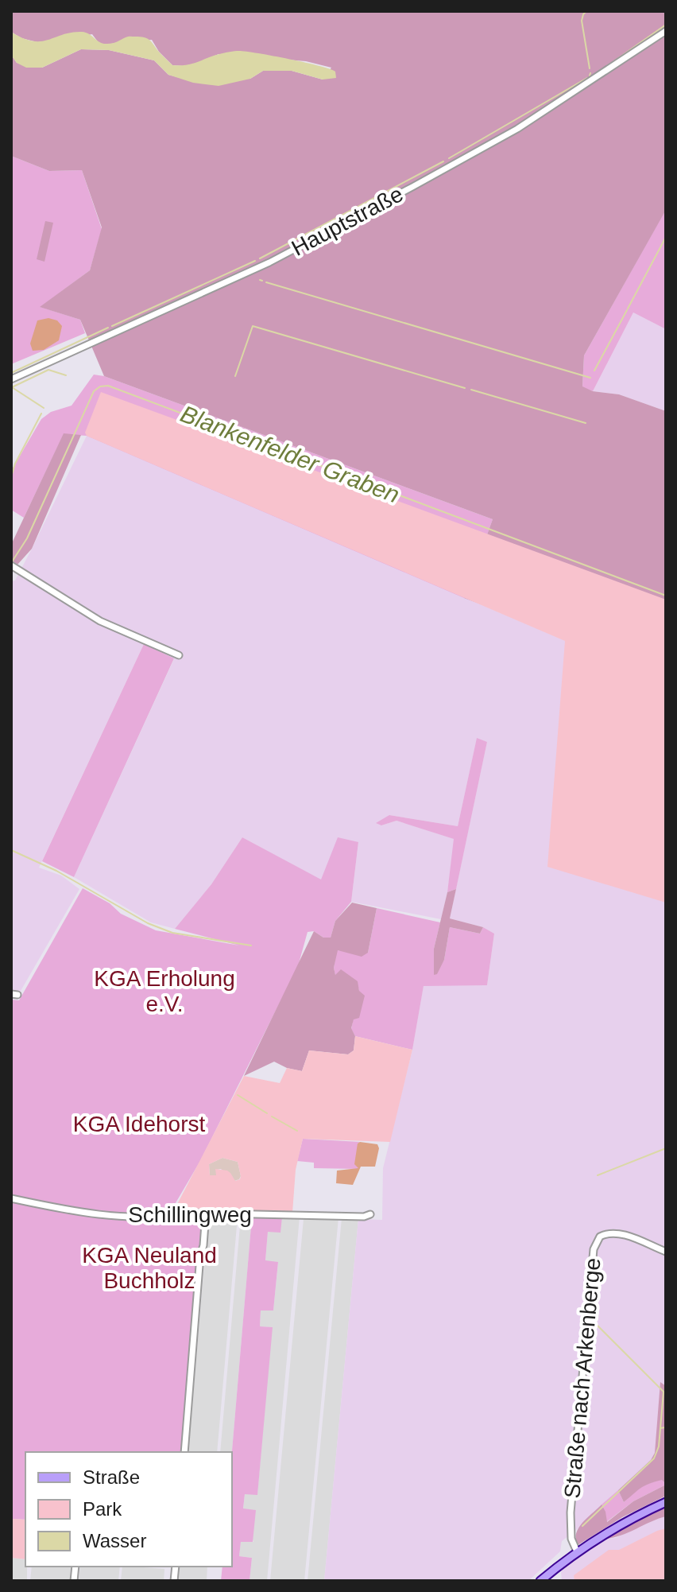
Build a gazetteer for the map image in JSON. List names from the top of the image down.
{
  "streets": {
    "street": ["Hauptstraße", "Schillingweg", "Straße nach Arkenberge"]
  },
  "water": ["Blankenfelder Graben"],
  "parks": ["KGA Erholung e.V.", "KGA Idehorst", "KGA Neuland Buchholz"],
  "legend": ["Straße", "Park", "Wasser"]
}
